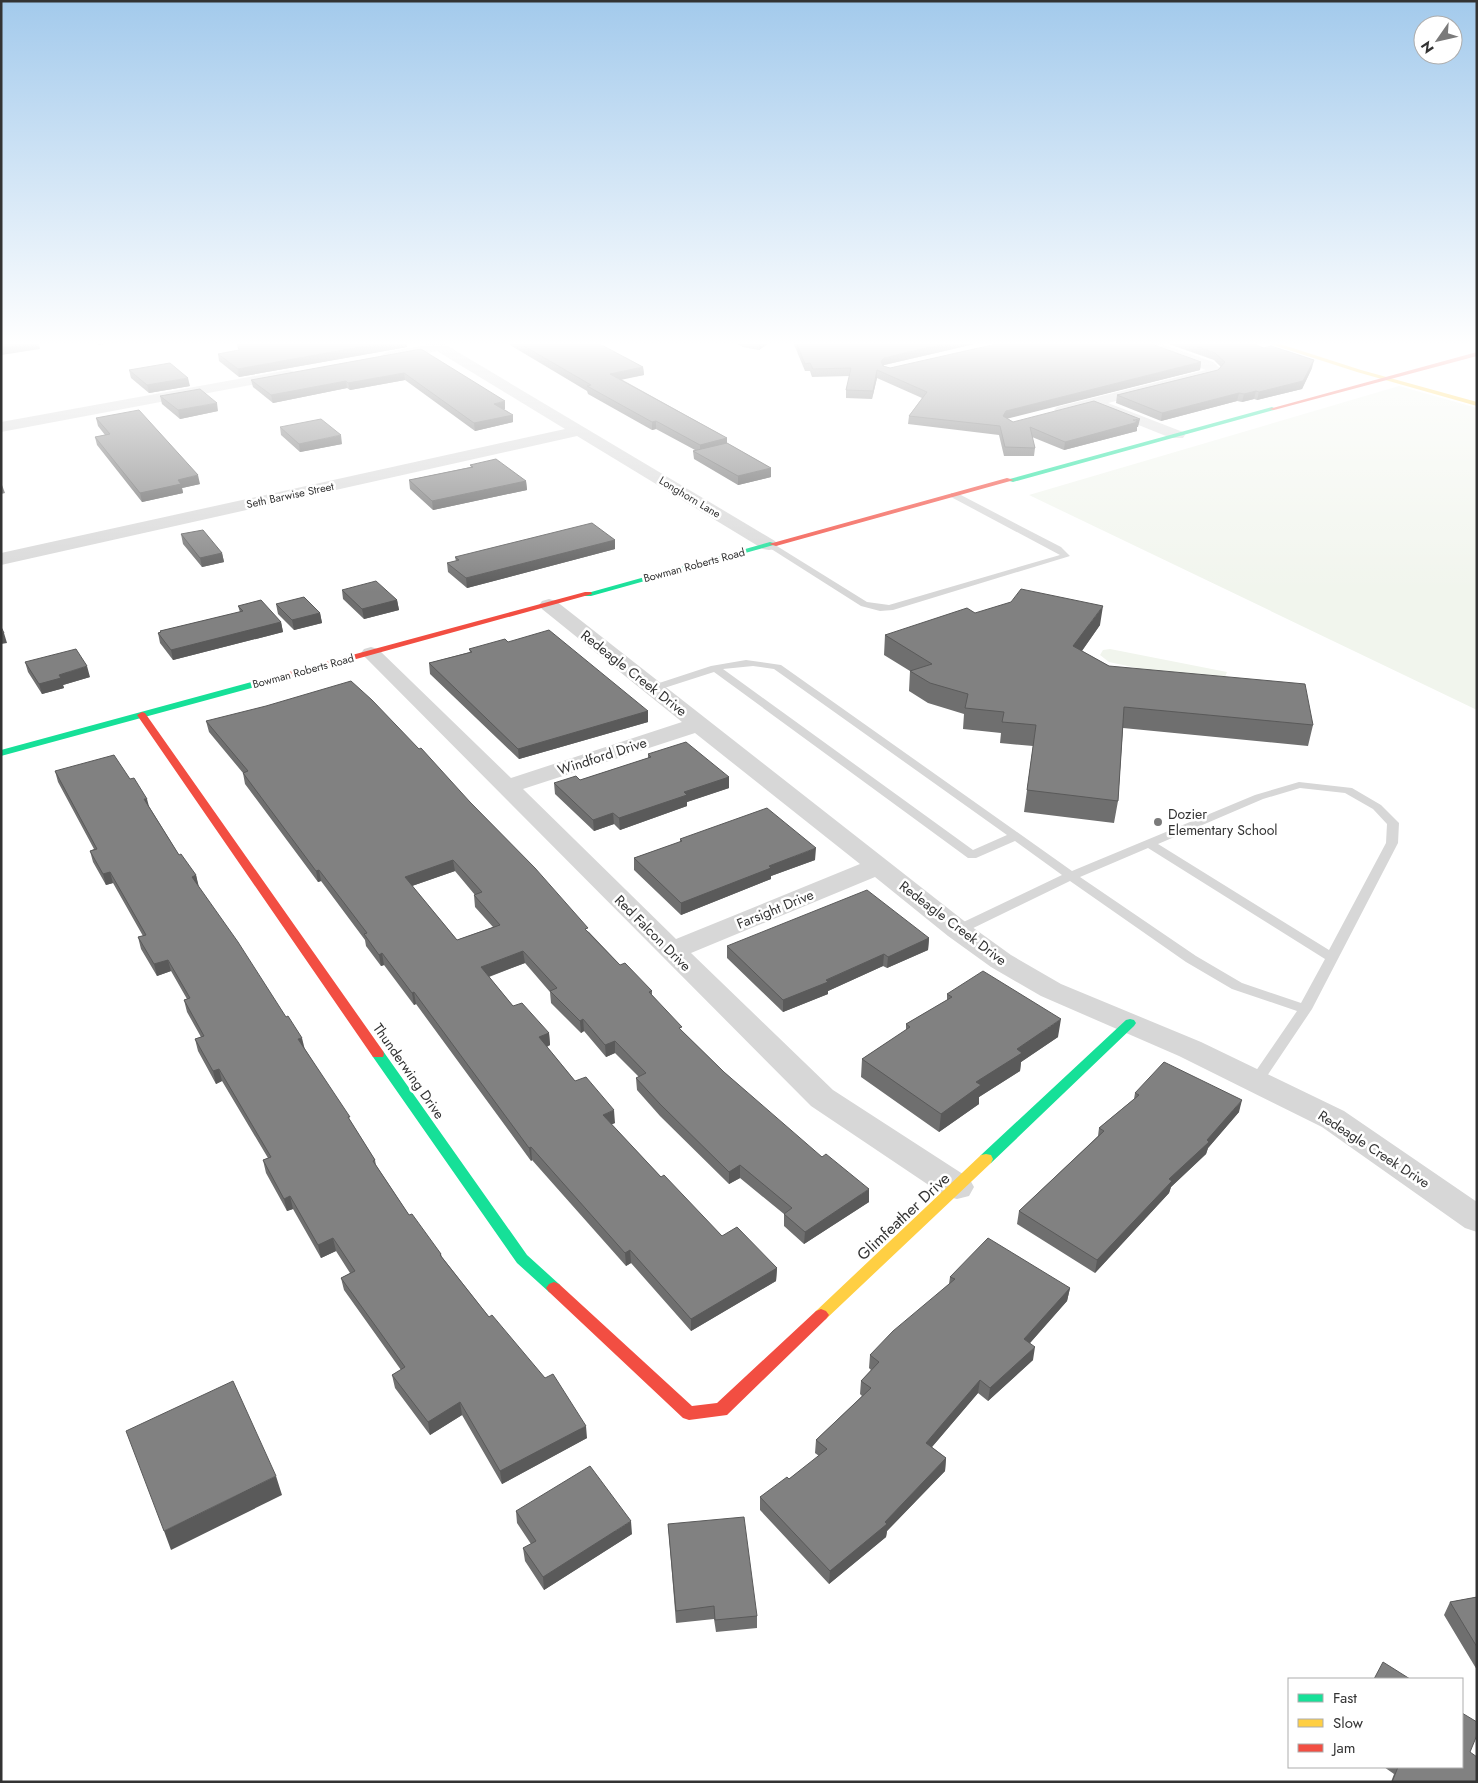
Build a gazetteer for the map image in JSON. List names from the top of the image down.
{
  "streets": {
    "street": [
      "Seth Barwise Street",
      "Longhorn Lane",
      "Bowman Roberts Road",
      "Redeagle Creek Drive",
      "Windford Drive",
      "Farsight Drive",
      "Red Falcon Drive",
      "Thunderwing Drive",
      "Glimfeather Drive"
    ]
  },
  "crossings": [
    ["Seth Barwise Street", "Longhorn Lane"],
    ["Longhorn Lane", "Bowman Roberts Road"],
    ["Bowman Roberts Road", "Redeagle Creek Drive"],
    ["Bowman Roberts Road", "Red Falcon Drive"],
    ["Bowman Roberts Road", "Thunderwing Drive"],
    ["Redeagle Creek Drive", "Windford Drive"],
    ["Redeagle Creek Drive", "Farsight Drive"],
    ["Redeagle Creek Drive", "Glimfeather Drive"],
    ["Windford Drive", "Red Falcon Drive"],
    ["Farsight Drive", "Red Falcon Drive"],
    ["Red Falcon Drive", "Glimfeather Drive"],
    ["Thunderwing Drive", "Glimfeather Drive"]
  ],
  "places": ["Dozier Elementary School"],
  "legend": ["Fast", "Slow", "Jam"],
  "north": "bottom left"
}
